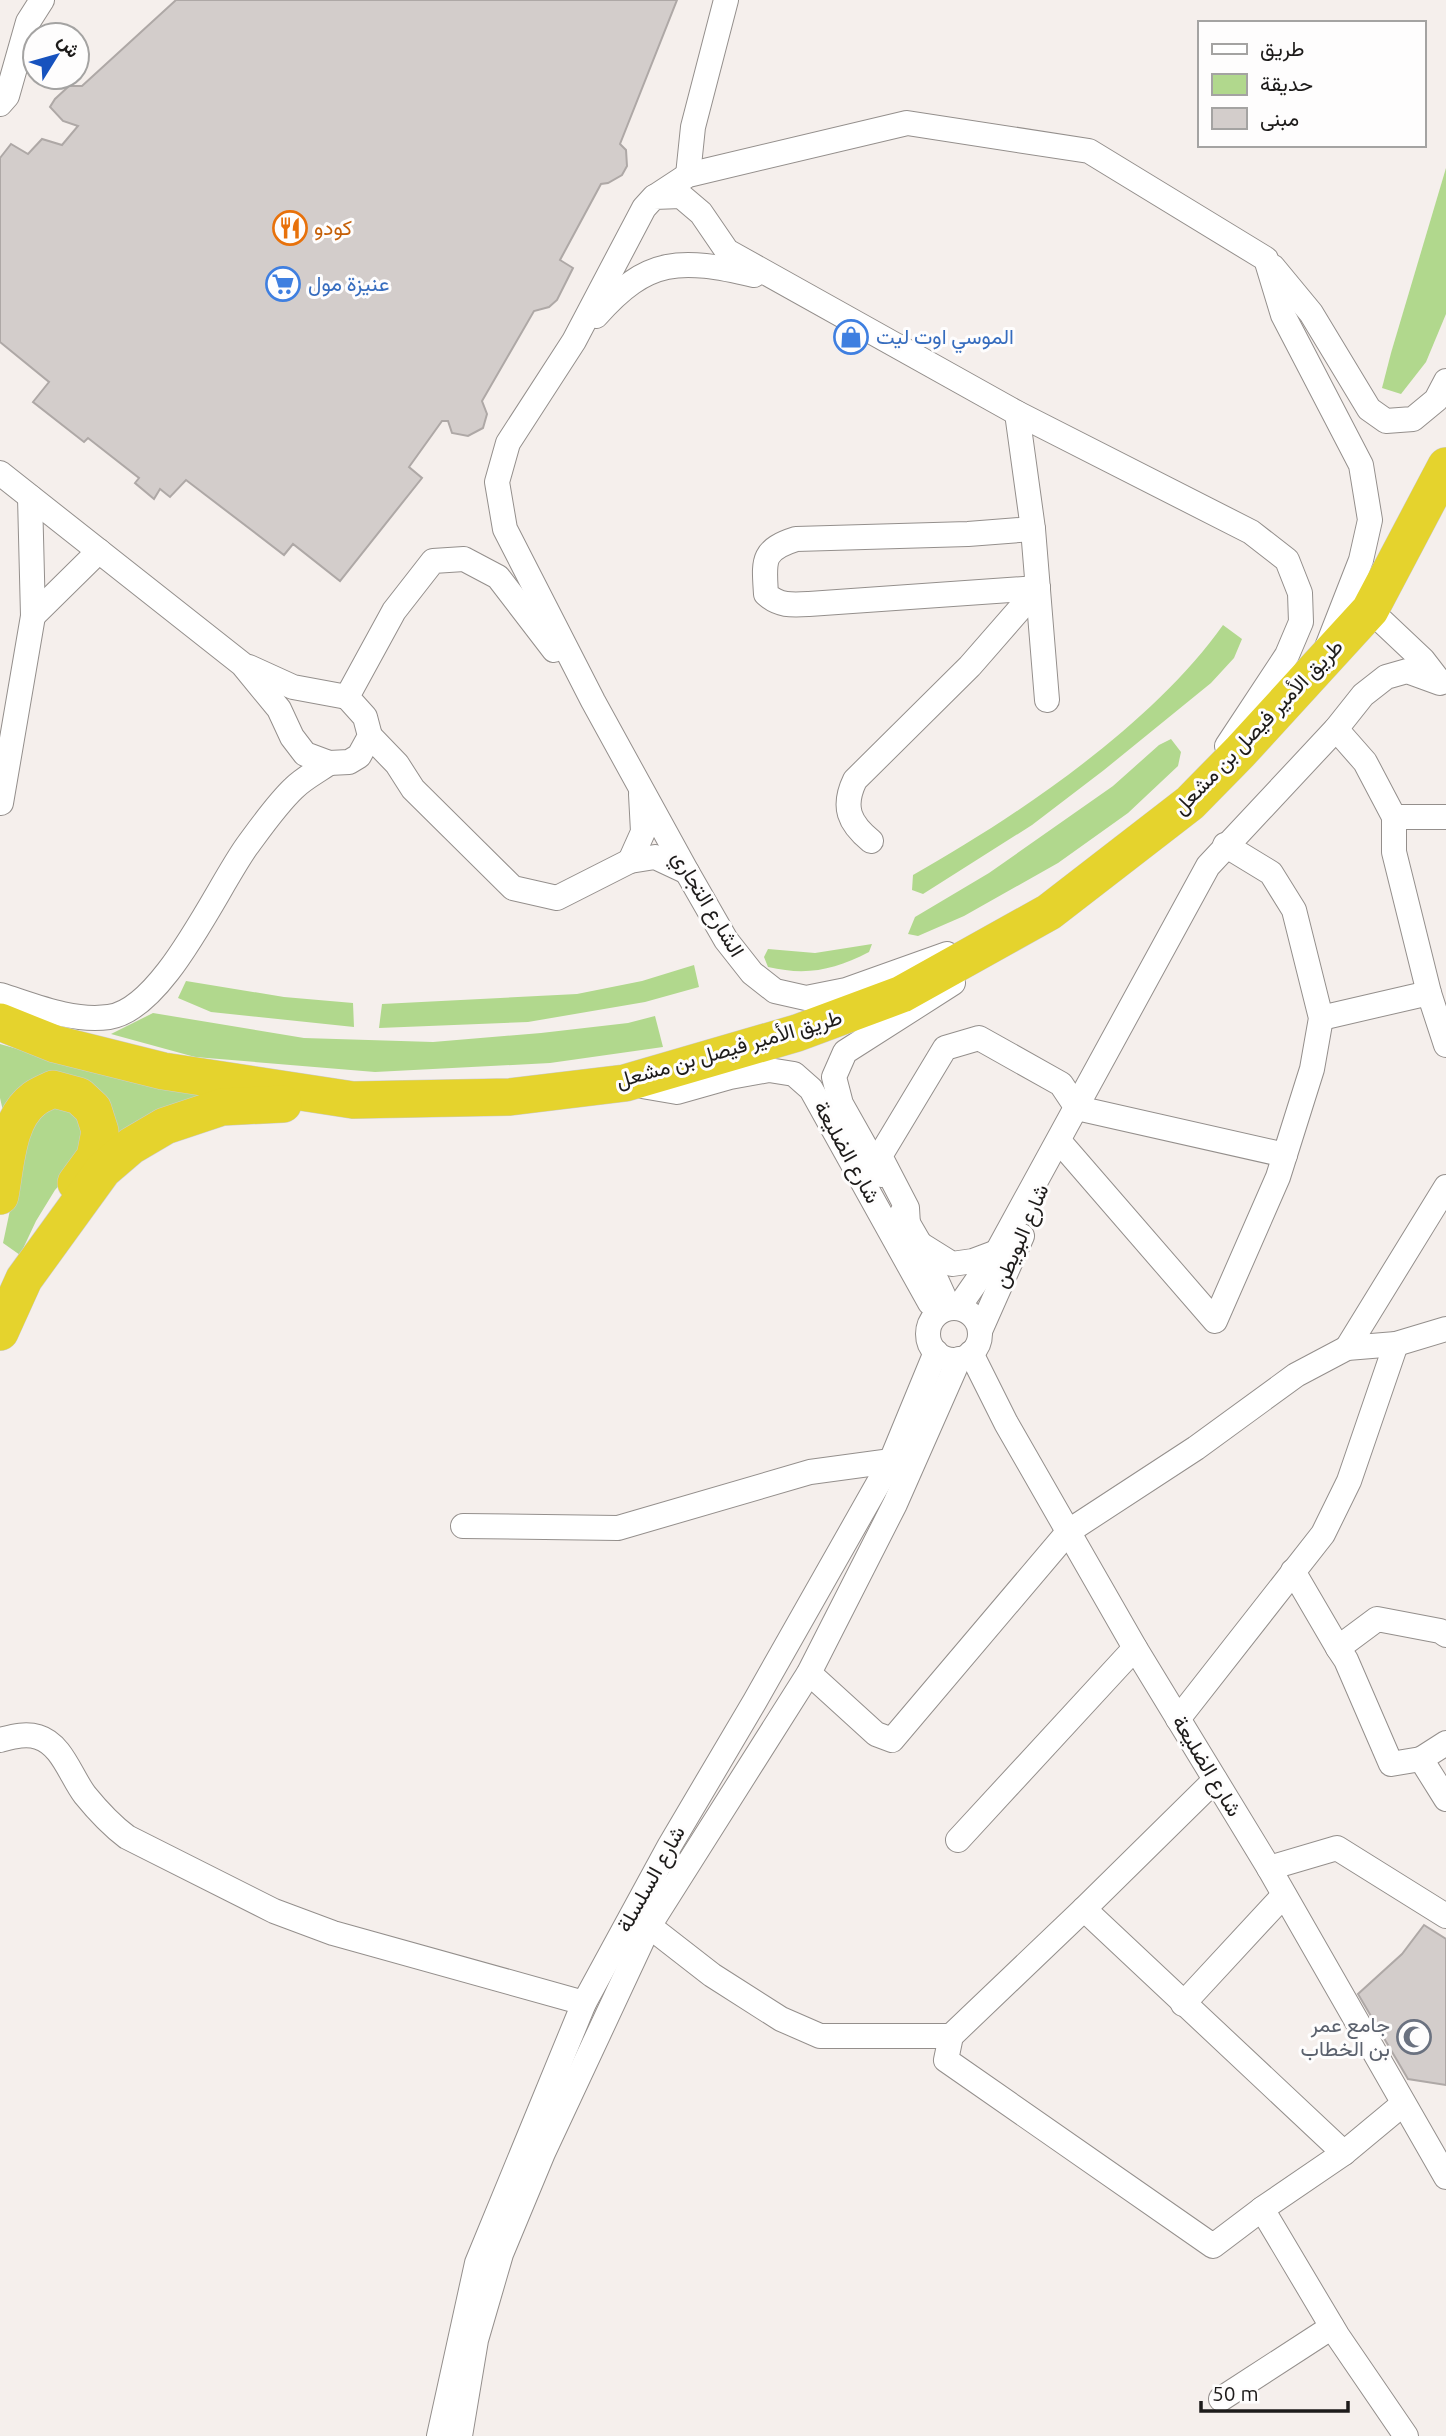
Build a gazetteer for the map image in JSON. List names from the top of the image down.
{
  "streets": {
    "highway": ["طريق الأمير فيصل بن مشعل"],
    "street": [
      "الشارع التجاري",
      "شارع الضليعة",
      "شارع البويطن",
      "شارع السلسلة"
    ]
  },
  "crossings": [
    ["طريق الأمير فيصل بن مشعل", "الشارع التجاري"],
    ["طريق الأمير فيصل بن مشعل", "شارع الضليعة"],
    ["شارع الضليعة", "شارع البويطن"],
    ["شارع الضليعة", "شارع السلسلة"],
    ["شارع البويطن", "شارع السلسلة"]
  ],
  "places": {
    "restaurant": ["كودو"],
    "supermarket": ["عنيزة مول"],
    "shop": ["الموسي اوت ليت"],
    "mosque": ["جامع عمر بن الخطاب"]
  },
  "legend": ["طريق", "حديقة", "مبنى"],
  "scale_bar": "50 m",
  "north": "top right"
}
